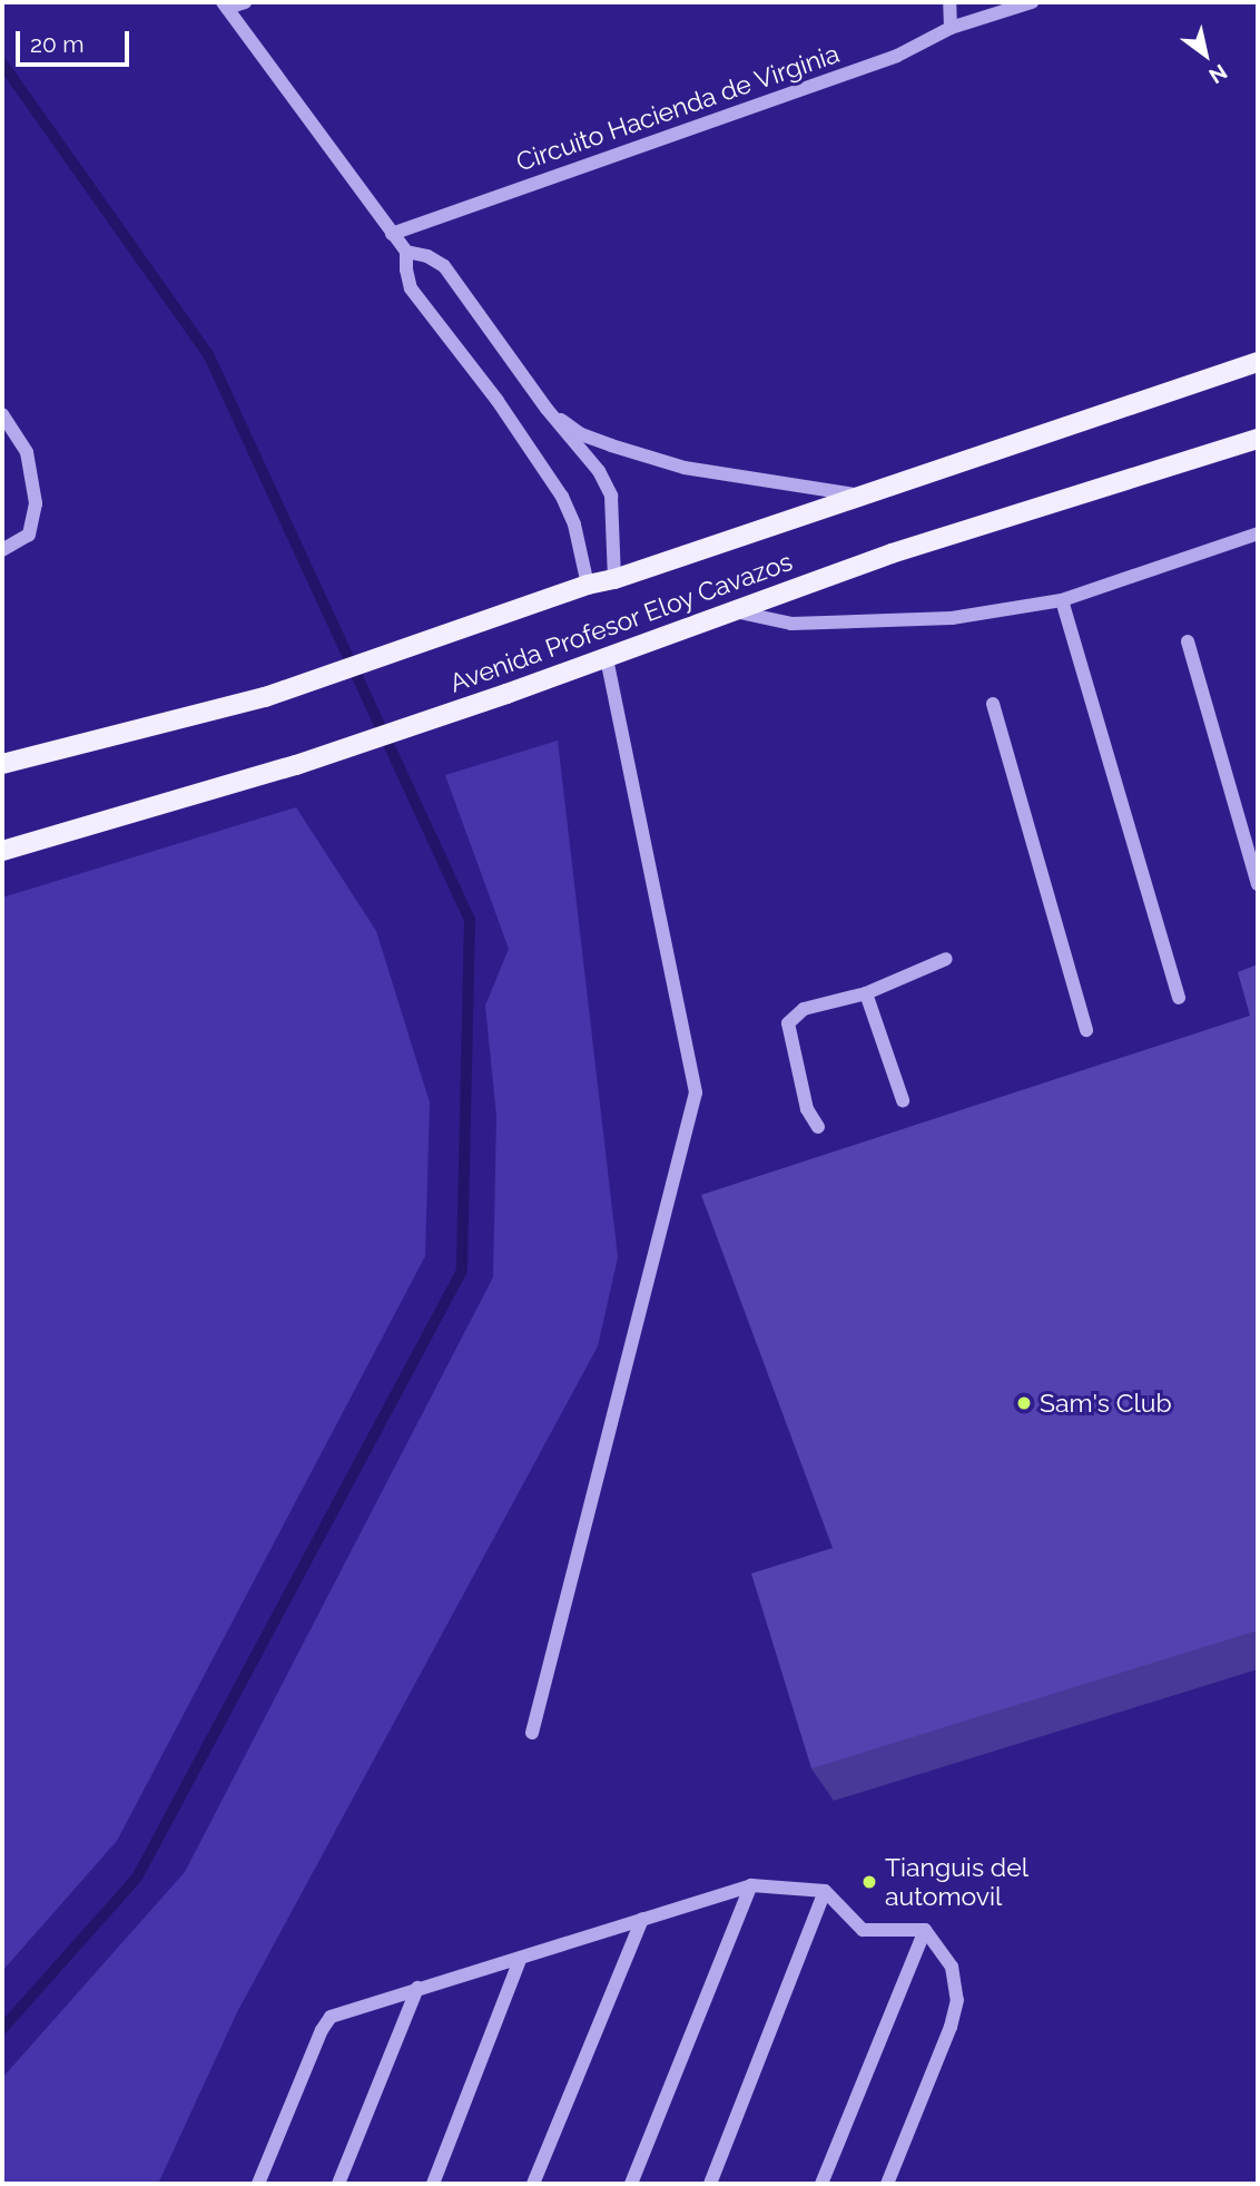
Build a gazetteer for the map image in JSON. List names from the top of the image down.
{
  "streets": {
    "main road": ["Avenida Profesor Eloy Cavazos"],
    "street": ["Circuito Hacienda de Virginia"]
  },
  "places": ["Sam's Club", "Tianguis del automovil"],
  "scale_bar": "20 m",
  "north": "bottom right"
}
